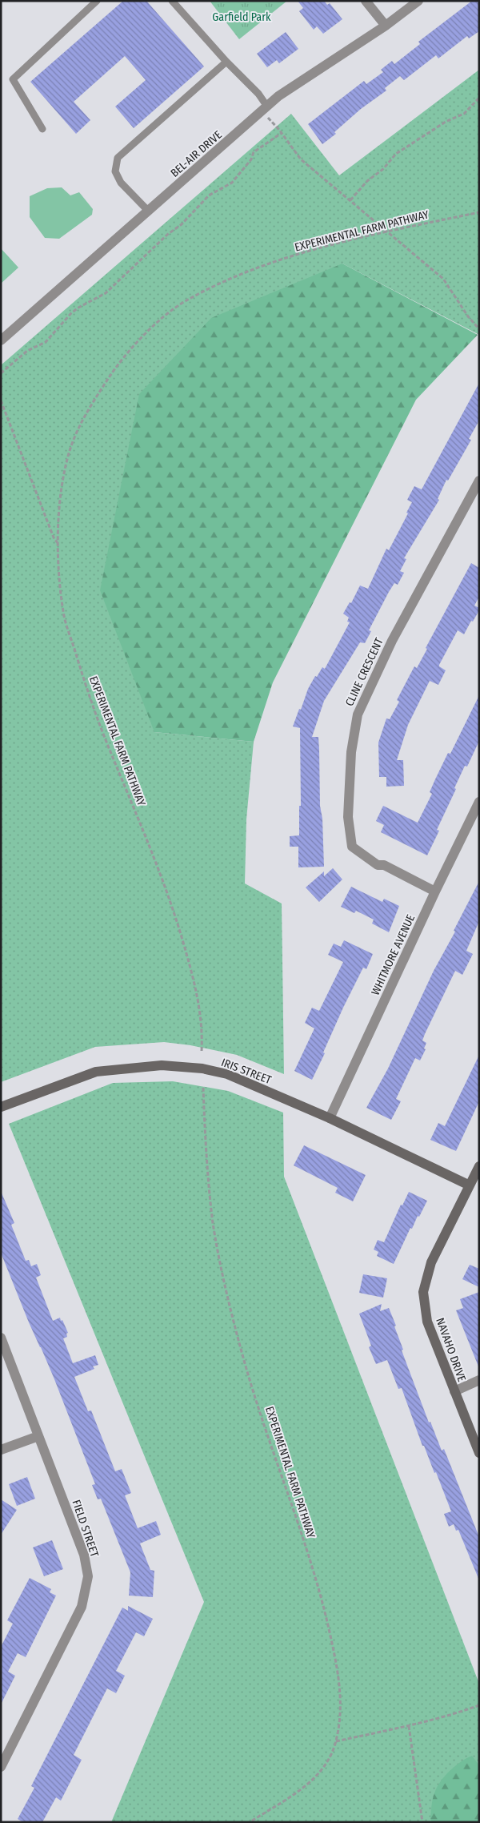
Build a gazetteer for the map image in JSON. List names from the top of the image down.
{
  "streets": {
    "street": [
      "BEL-AIR DRIVE",
      "CLINE CRESCENT",
      "WHITMORE AVENUE",
      "IRIS STREET",
      "NAVAHO DRIVE",
      "FIELD STREET"
    ],
    "path": ["EXPERIMENTAL FARM PATHWAY"]
  },
  "crossings": [
    ["CLINE CRESCENT", "WHITMORE AVENUE"],
    ["WHITMORE AVENUE", "IRIS STREET"],
    ["IRIS STREET", "NAVAHO DRIVE"]
  ],
  "parks": ["Garfield Park"]
}
